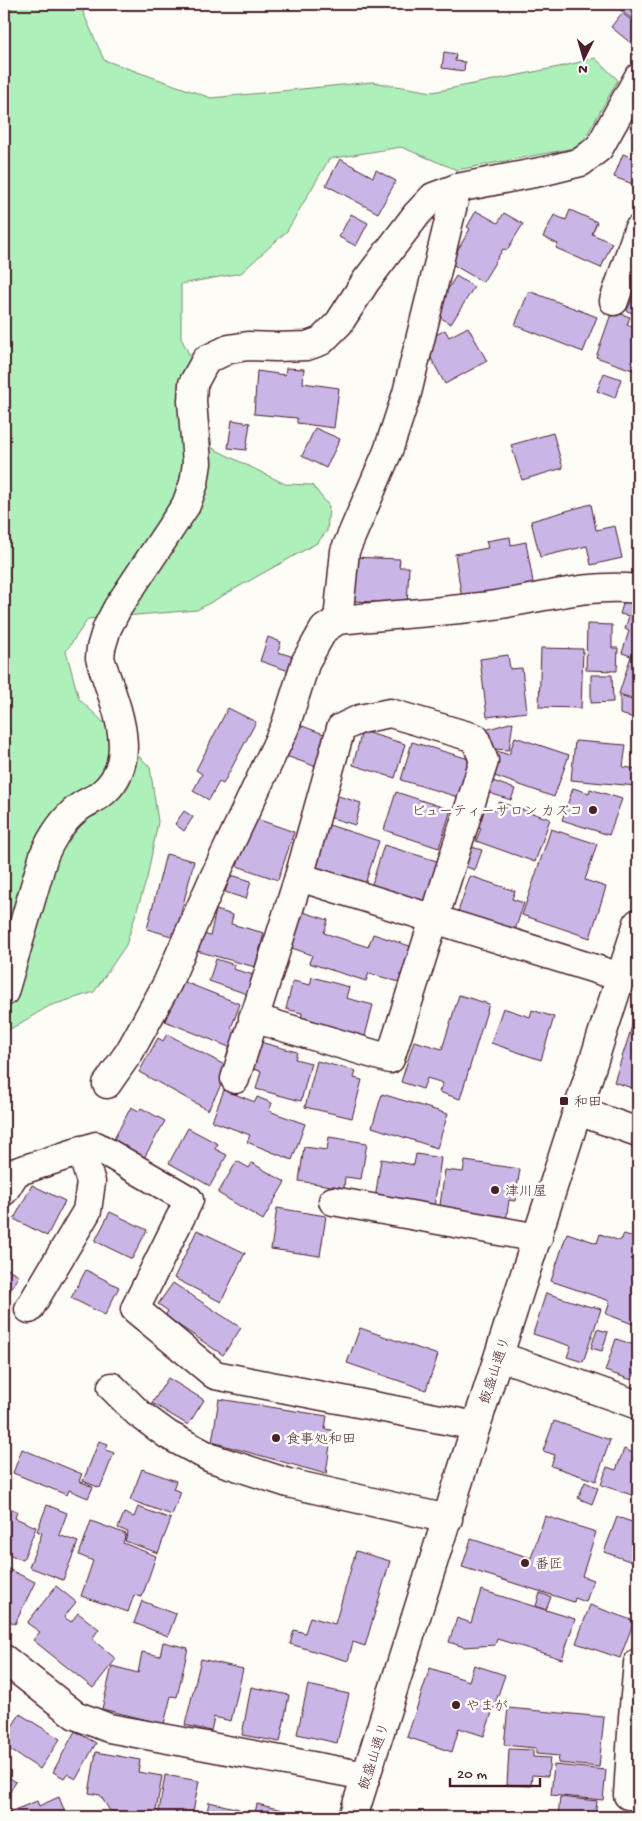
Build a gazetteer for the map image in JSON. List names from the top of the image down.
{
  "streets": {
    "street": ["飯盛山通り"]
  },
  "places": {
    "other": [
      "ビューティーサロン カズコ",
      "津川屋",
      "食事処和田",
      "番匠",
      "やまが"
    ],
    "transit": ["和田"]
  },
  "scale_bar": "20 m",
  "north": "bottom"
}
